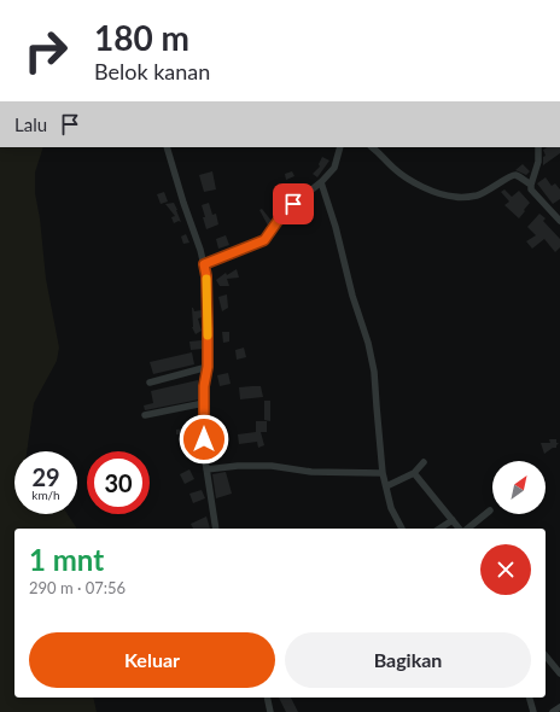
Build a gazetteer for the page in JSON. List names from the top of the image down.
{
  "north": "top right",
  "page": {
    "turn": ["180 m", "Belok kanan"],
    "then": "Lalu",
    "speed": "29 km/h",
    "limit": "30",
    "heading": ["1 mnt", "290 m · 07:56"],
    "buttons": ["Keluar", "Bagikan"]
  }
}
